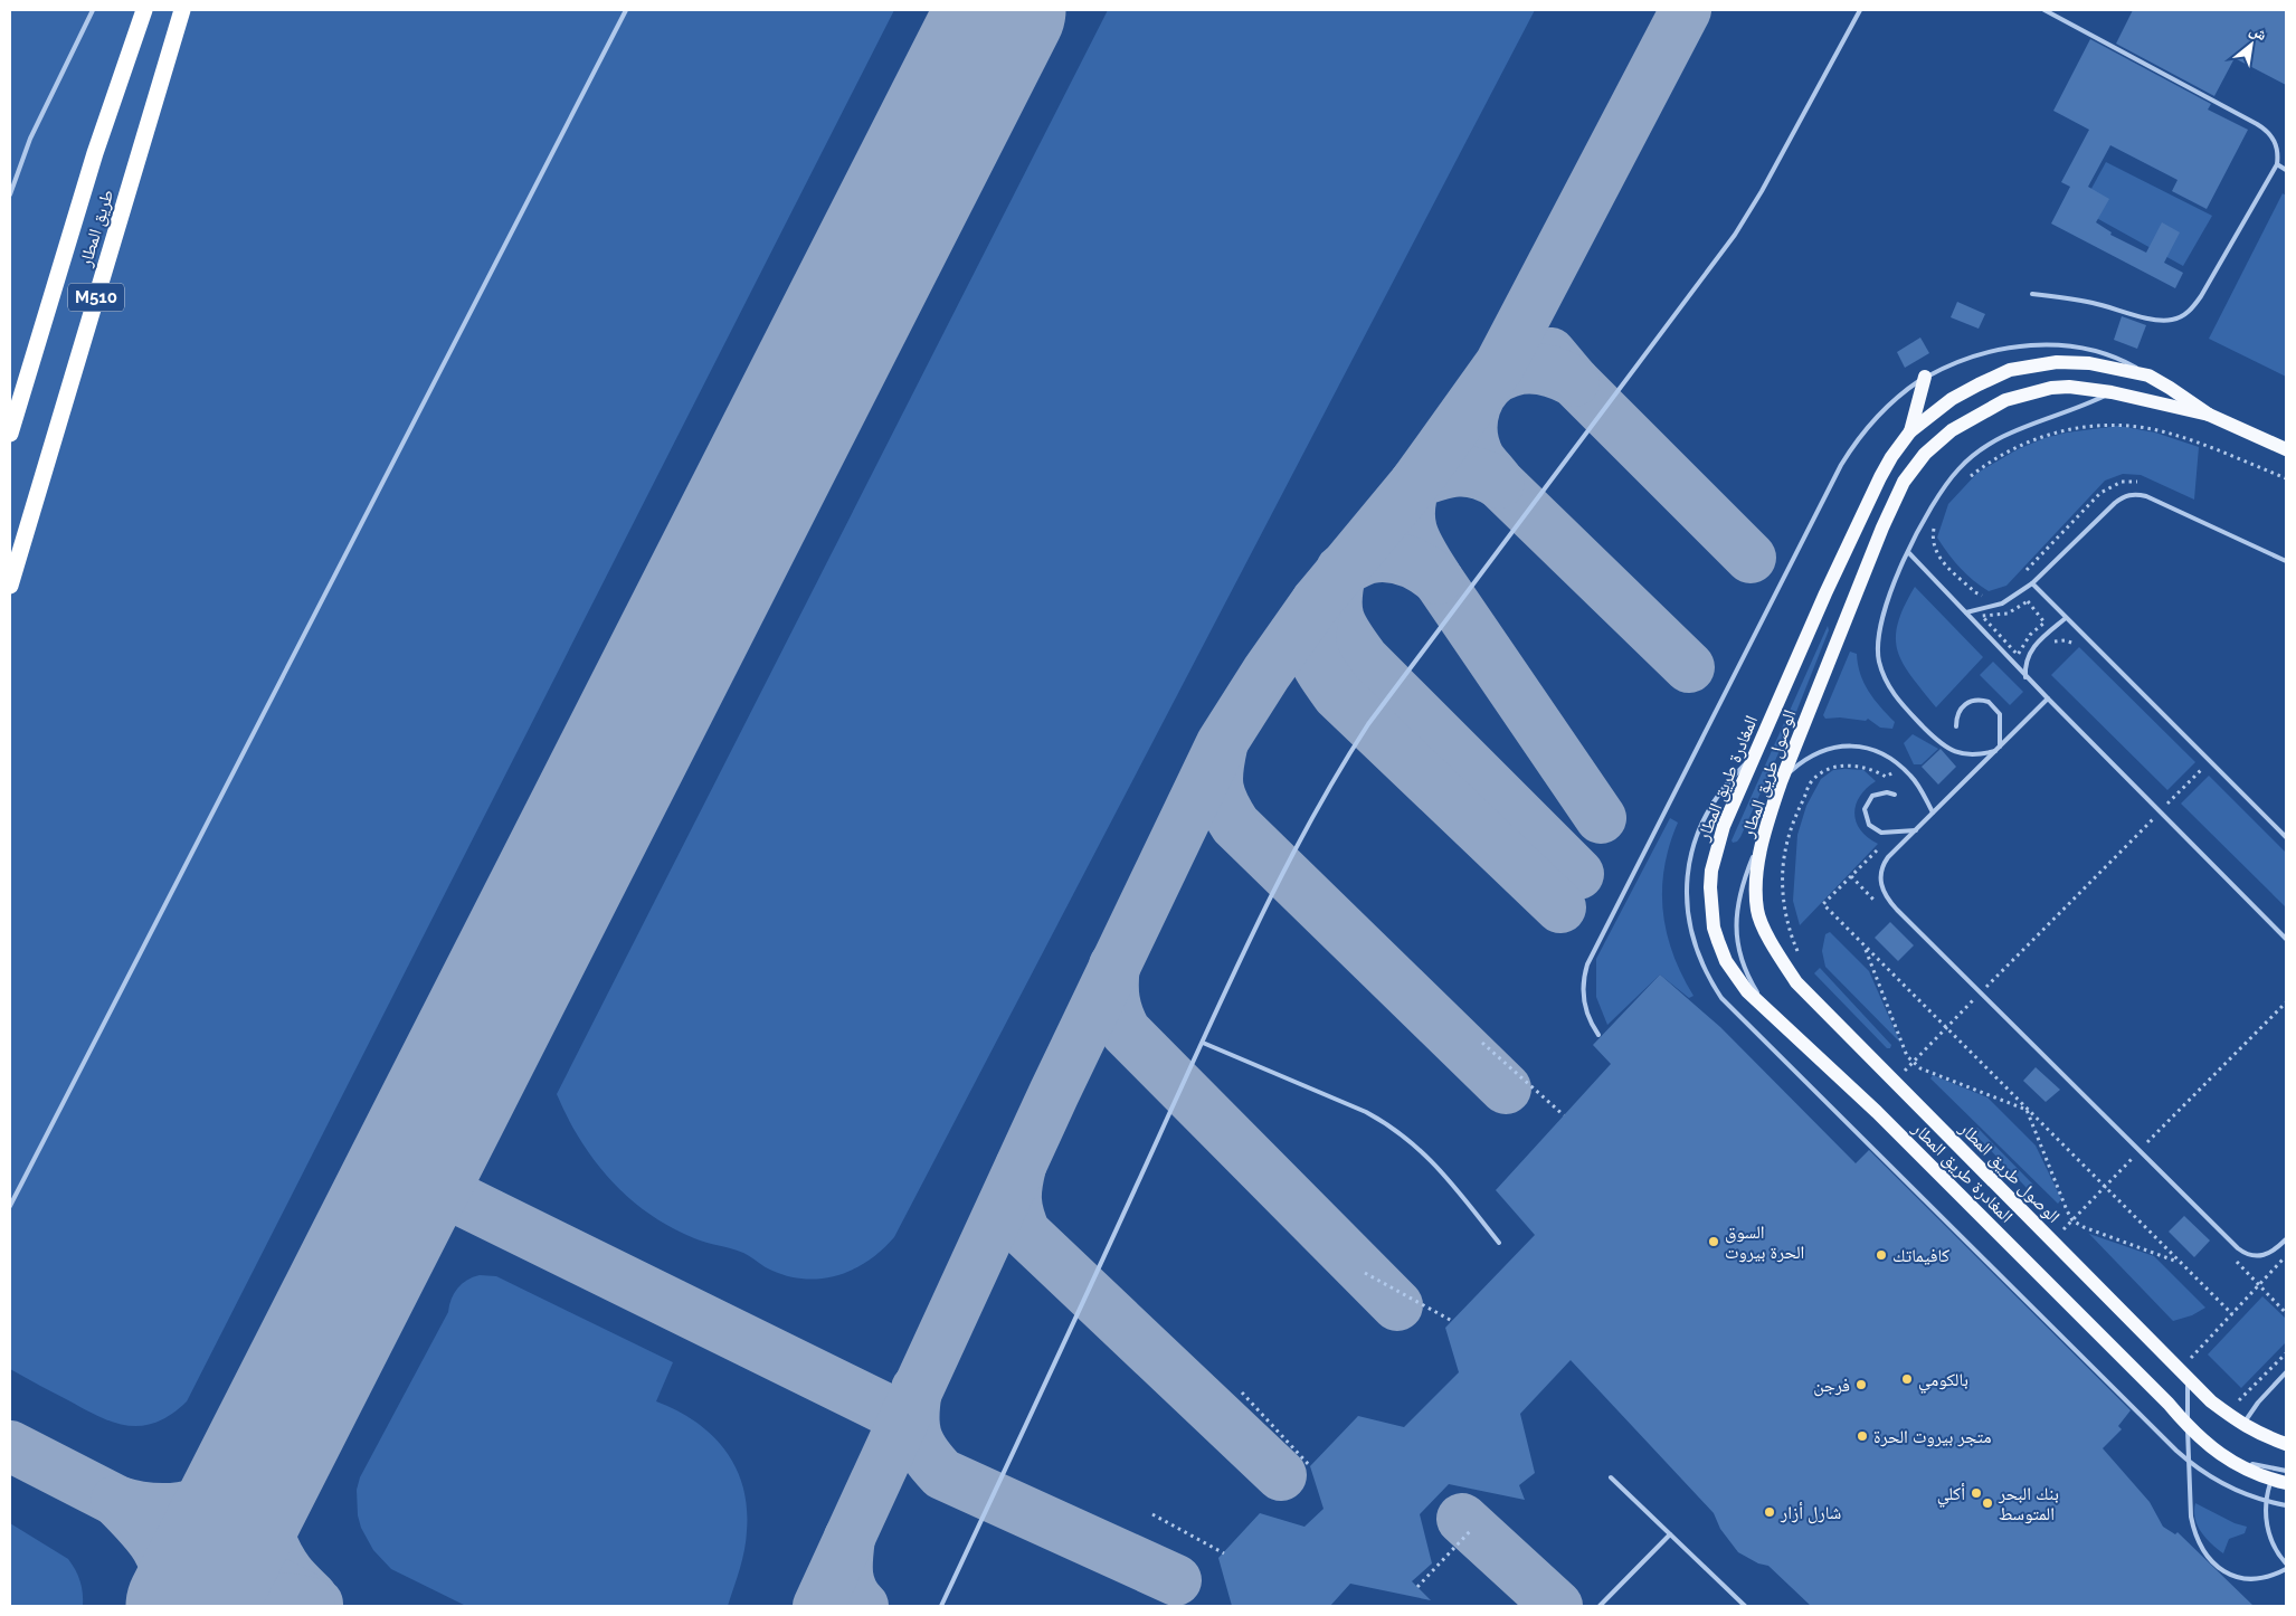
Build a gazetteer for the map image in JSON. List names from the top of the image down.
{
  "streets": {
    "highway": ["طريق المطار", "M510"],
    "main road": ["الوصول طريق المطار", "المغادرة طريق المطار"]
  },
  "crossings": [
    ["الوصول طريق المطار", "المغادرة طريق المطار"]
  ],
  "places": [
    "السوق الحرة بيروت",
    "كافيماتك",
    "بالكومي",
    "فرجن",
    "متجر بيروت الحرة",
    "أكلي",
    "بنك البحر المتوسط",
    "شارل أزار"
  ],
  "north": "top right"
}
